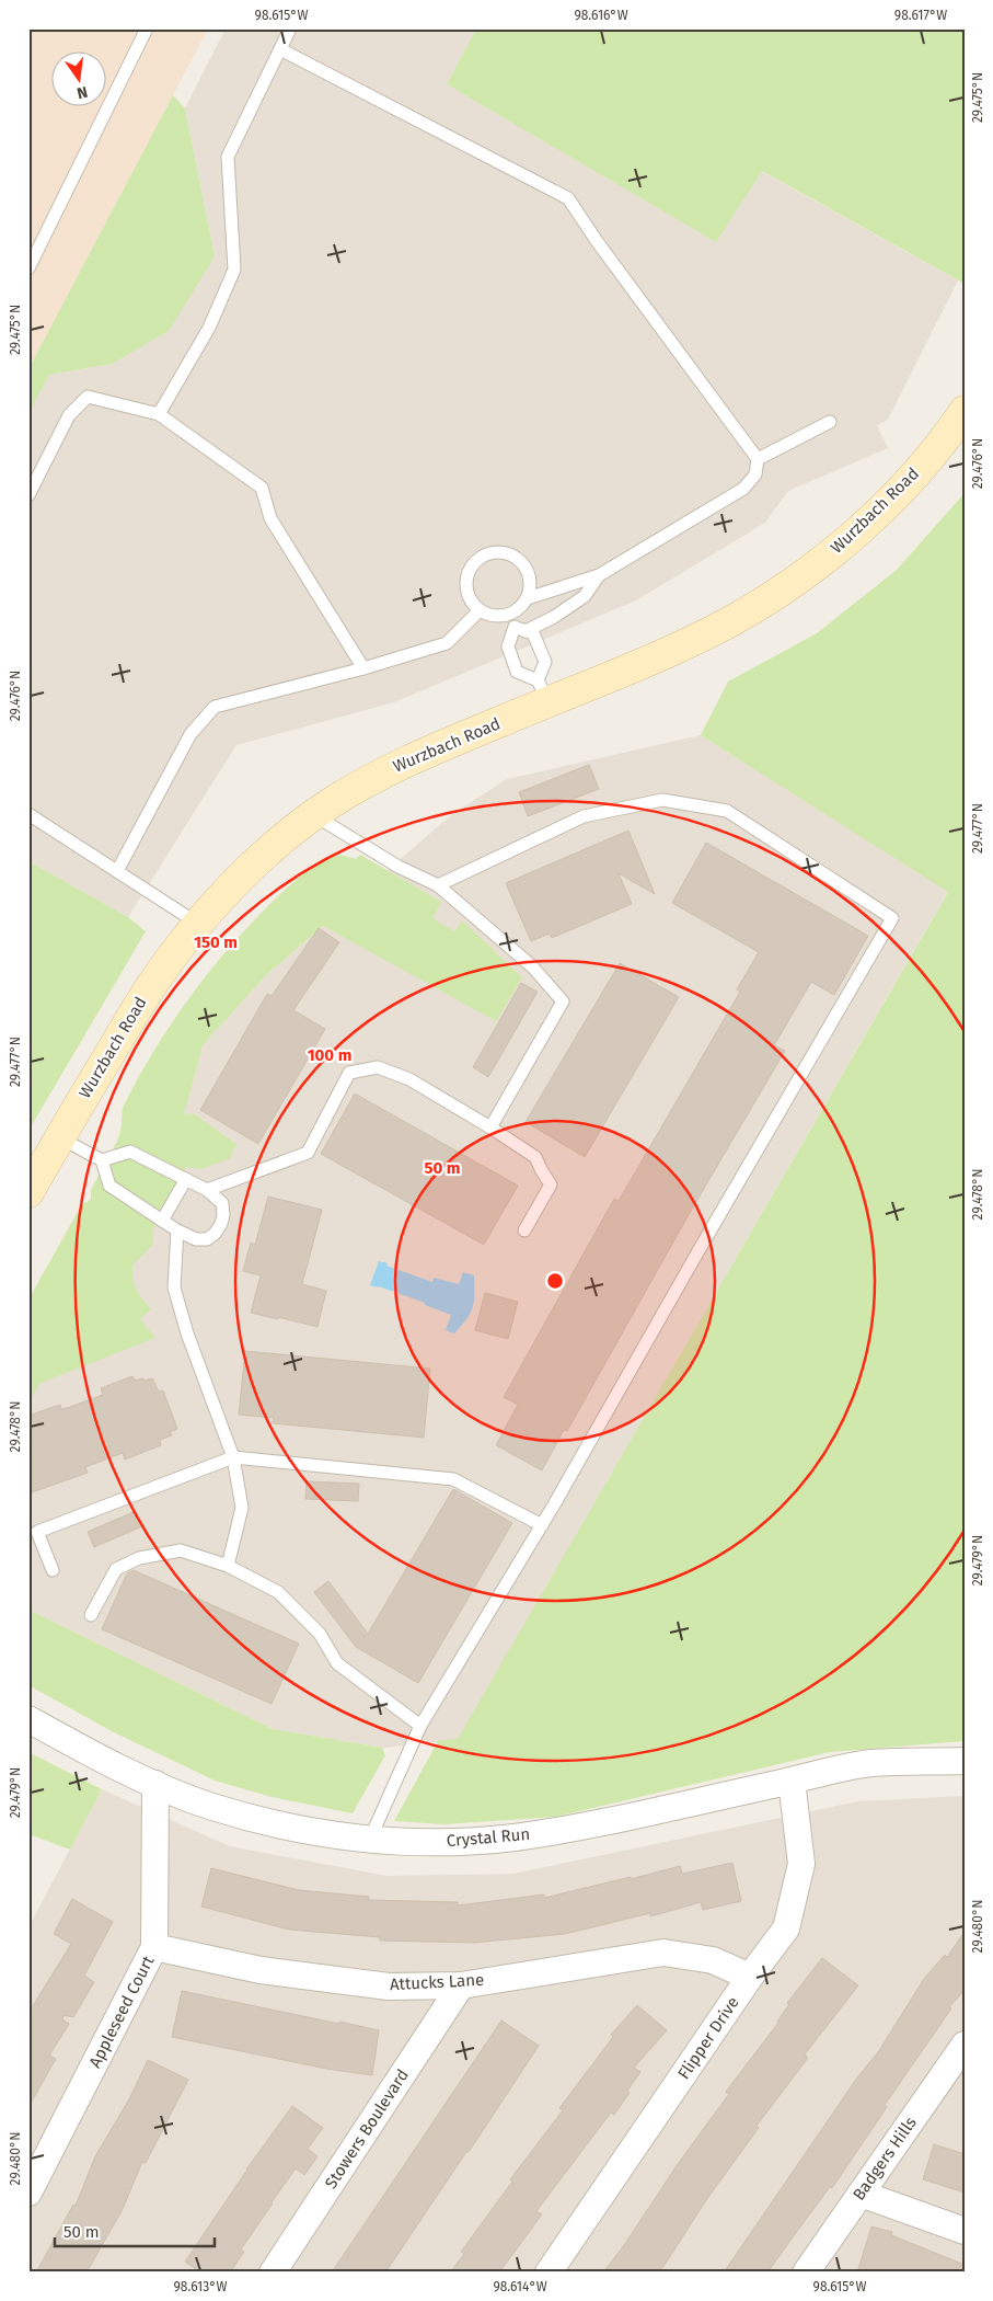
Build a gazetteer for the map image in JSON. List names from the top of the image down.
{
  "streets": {
    "main road": ["Wurzbach Road"],
    "street": [
      "Crystal Run",
      "Attucks Lane",
      "Appleseed Court",
      "Flipper Drive",
      "Stowers Boulevard",
      "Badgers Hills"
    ]
  },
  "crossings": [
    ["Crystal Run", "Appleseed Court"],
    ["Crystal Run", "Flipper Drive"],
    ["Attucks Lane", "Appleseed Court"],
    ["Attucks Lane", "Flipper Drive"],
    ["Attucks Lane", "Stowers Boulevard"]
  ],
  "scale_bar": "50 m",
  "north": "bottom",
  "coordinates": [
    "98.615°W",
    "98.616°W",
    "98.617°W",
    "29.475°N",
    "29.476°N",
    "29.477°N",
    "29.478°N",
    "29.479°N",
    "29.480°N",
    "98.613°W",
    "98.614°W"
  ],
  "rings": ["150 m", "100 m", "50 m"]
}
